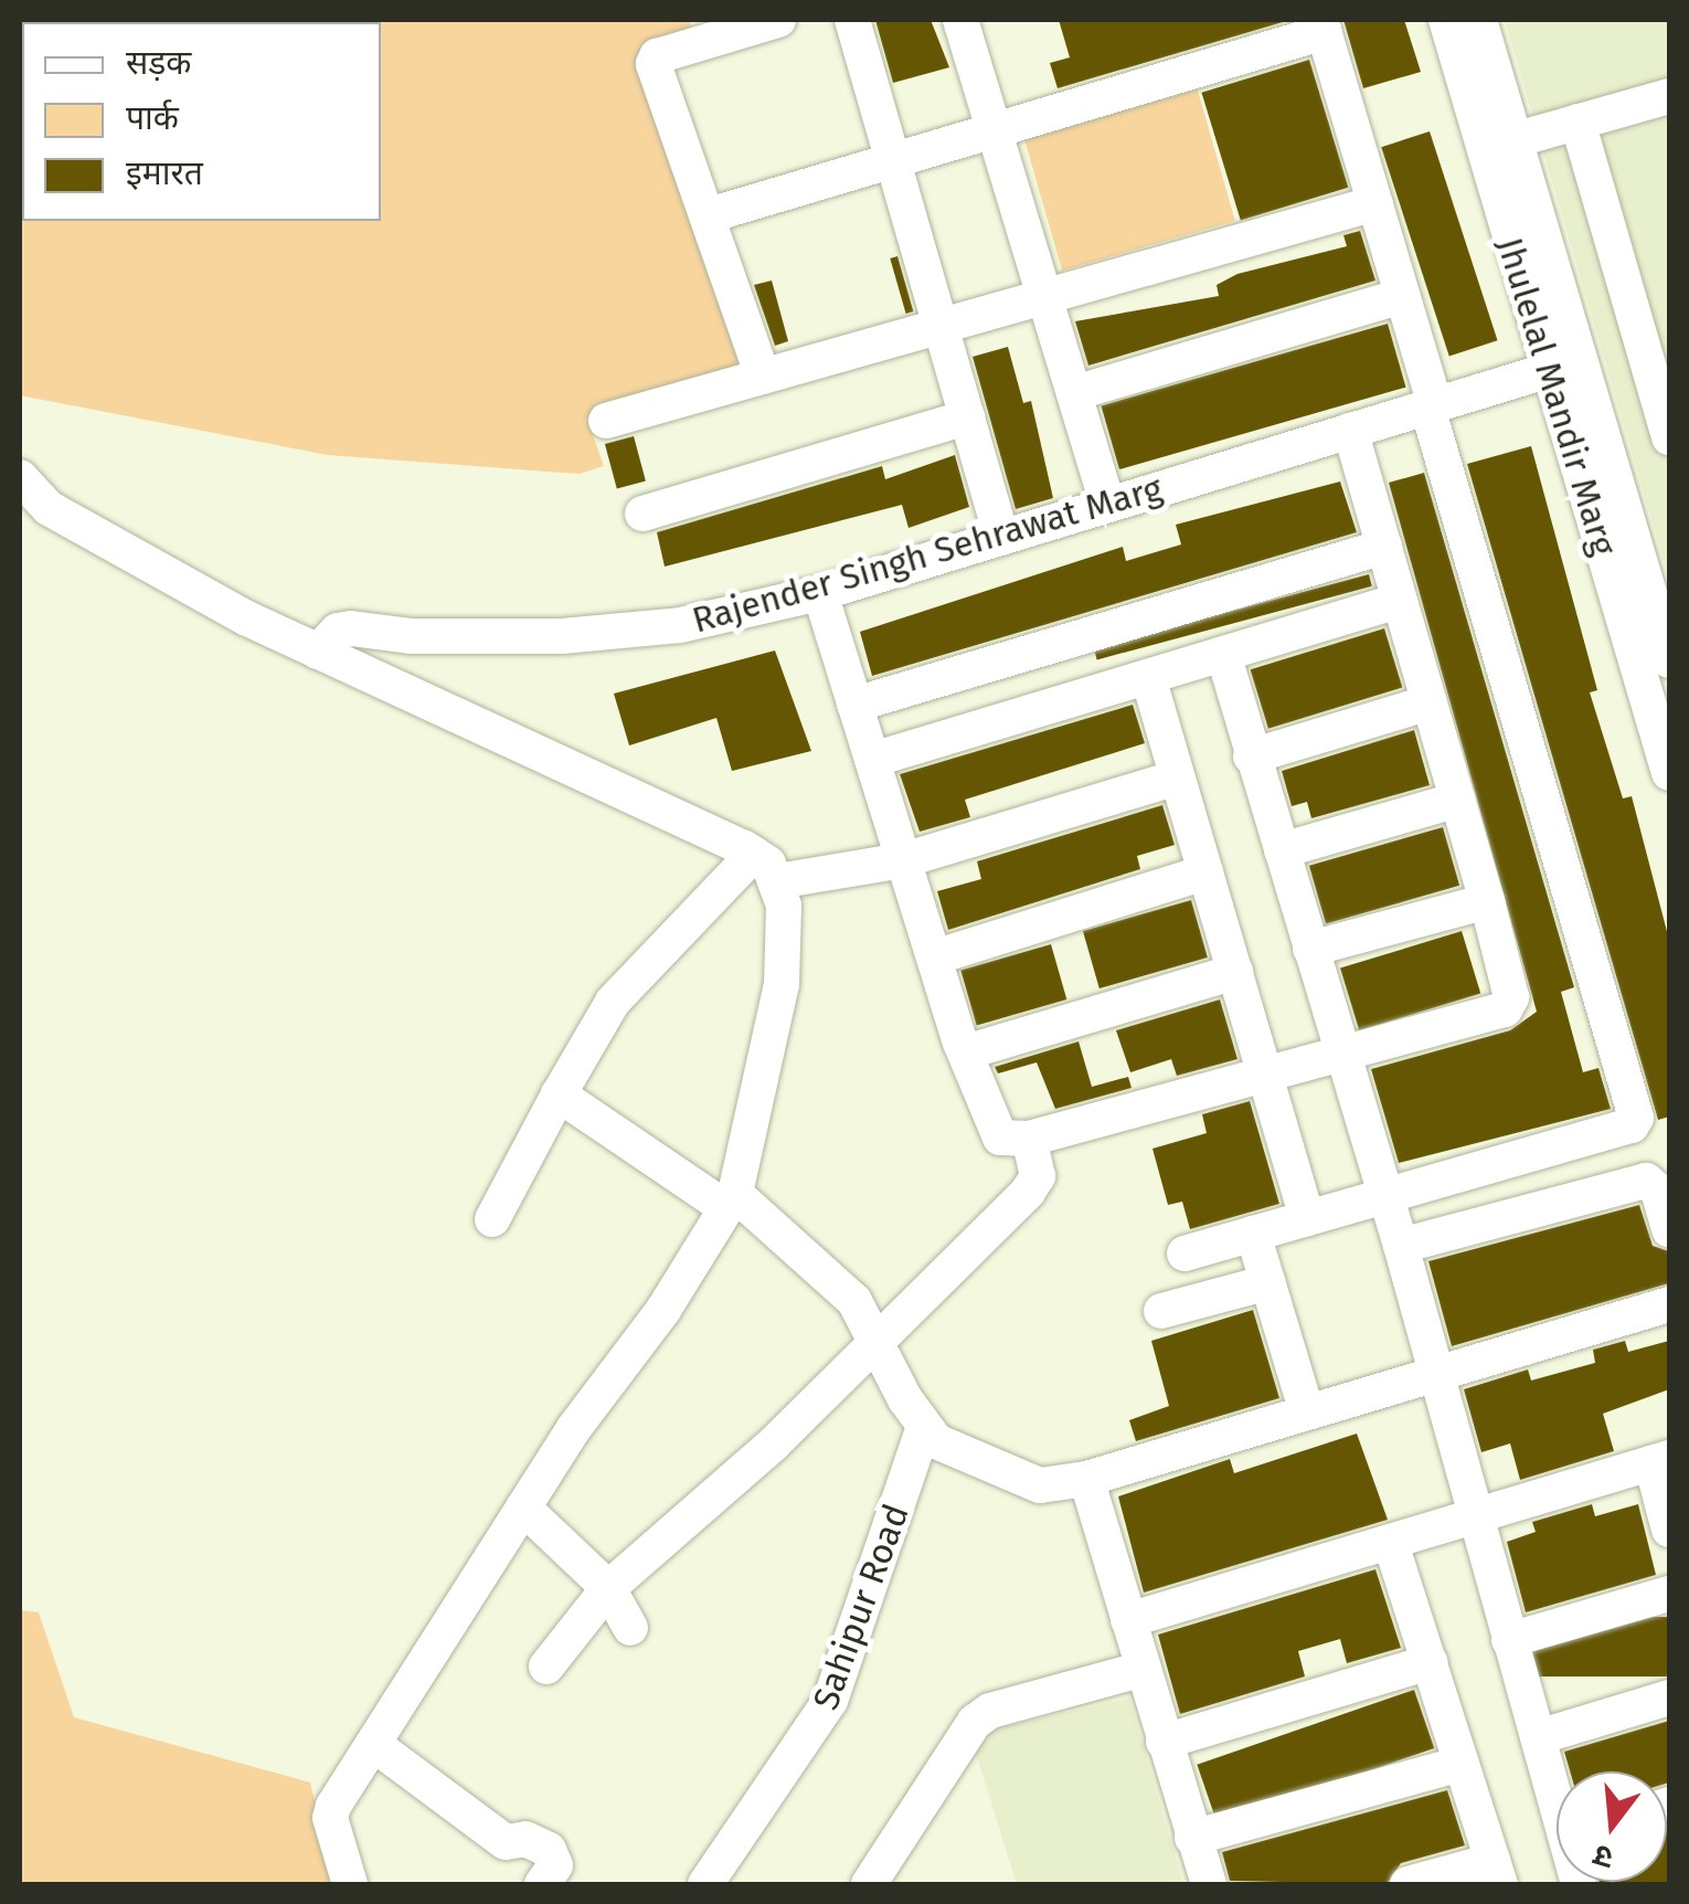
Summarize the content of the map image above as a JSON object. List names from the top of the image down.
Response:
{
  "streets": {
    "street": ["Jhulelal Mandir Marg", "Rajender Singh Sehrawat Marg", "Sahipur Road"]
  },
  "crossings": [
    ["Jhulelal Mandir Marg", "Rajender Singh Sehrawat Marg"]
  ],
  "legend": ["सड़क", "पार्क", "इमारत"],
  "north": "bottom"
}
